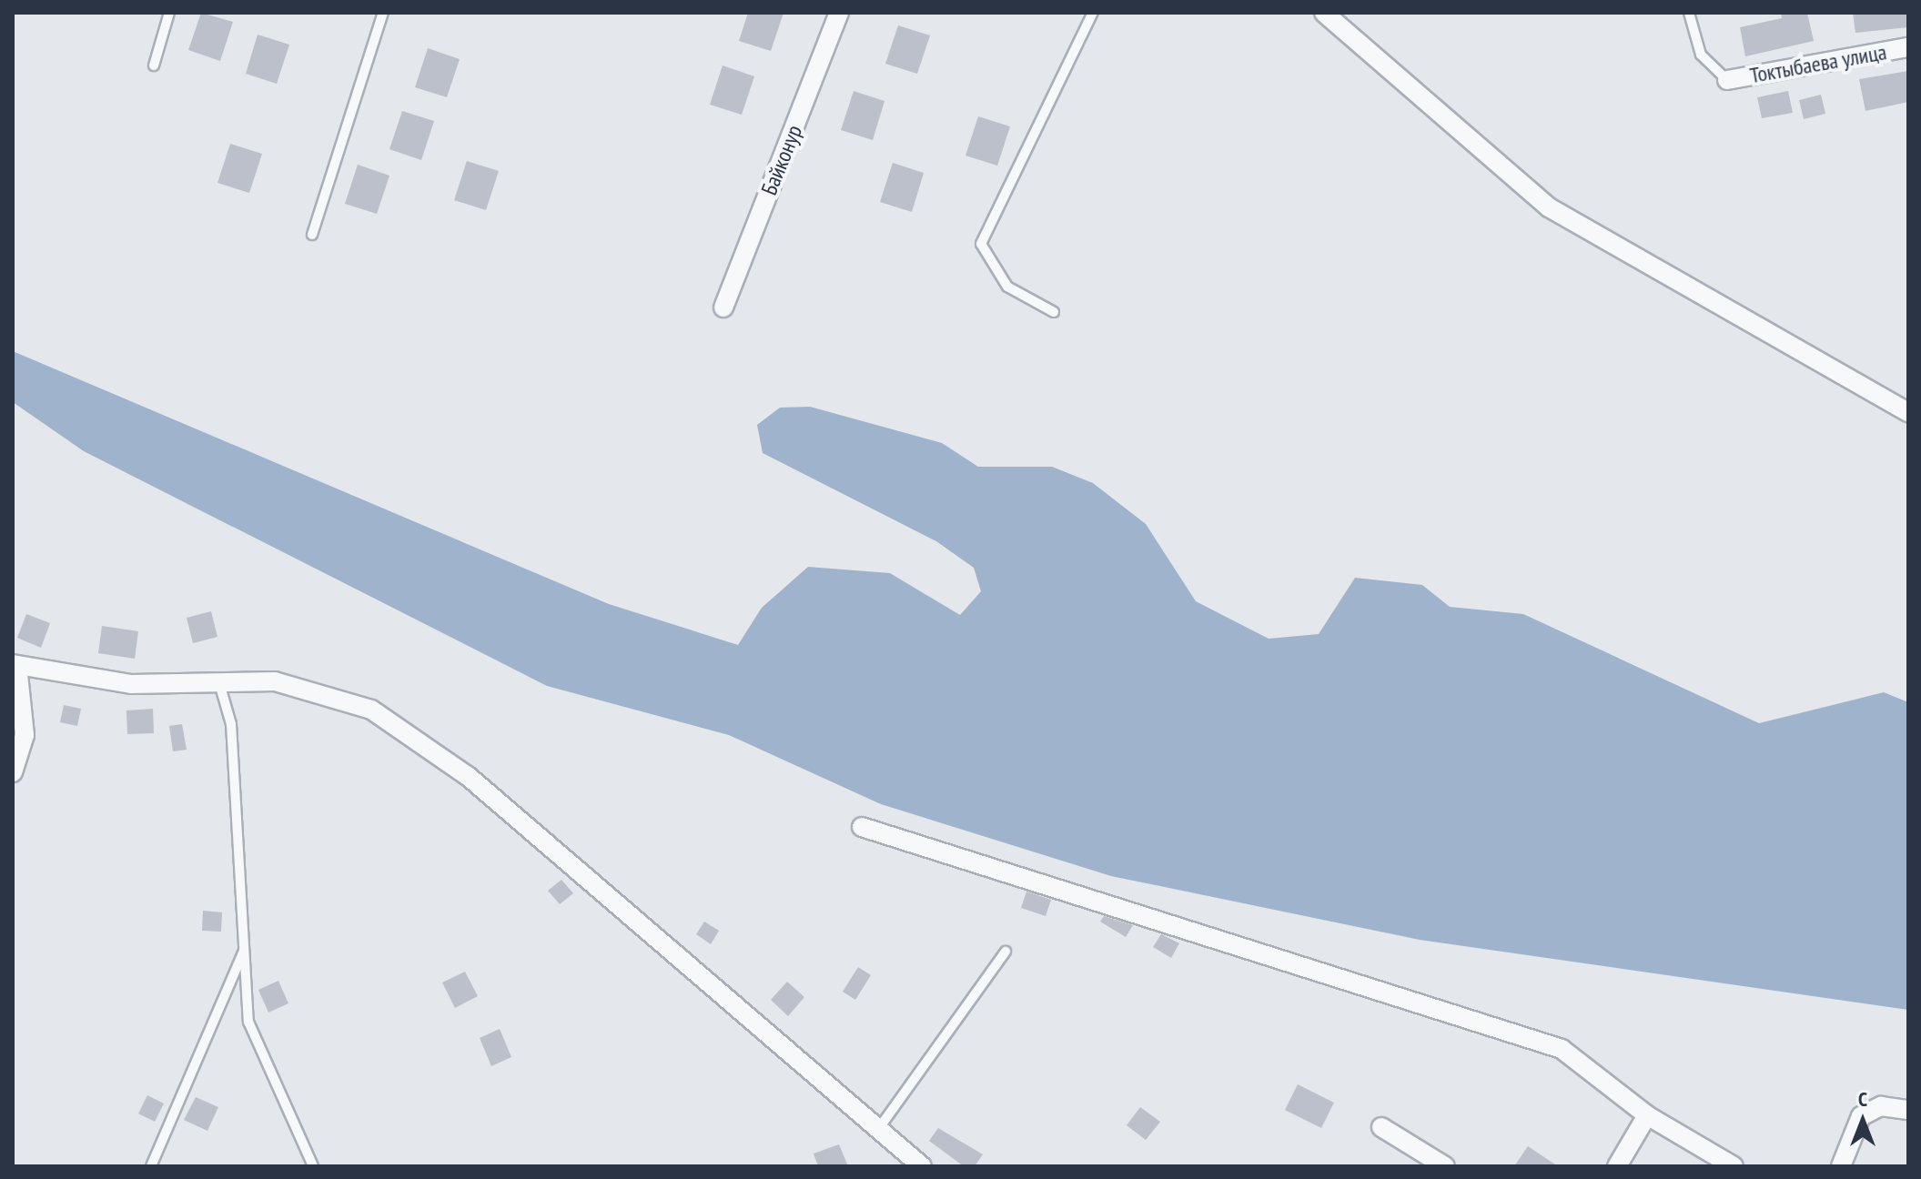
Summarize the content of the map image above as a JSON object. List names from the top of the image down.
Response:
{
  "streets": {
    "street": ["Токтыбаева улица", "Байконур"]
  },
  "north": "top"
}
